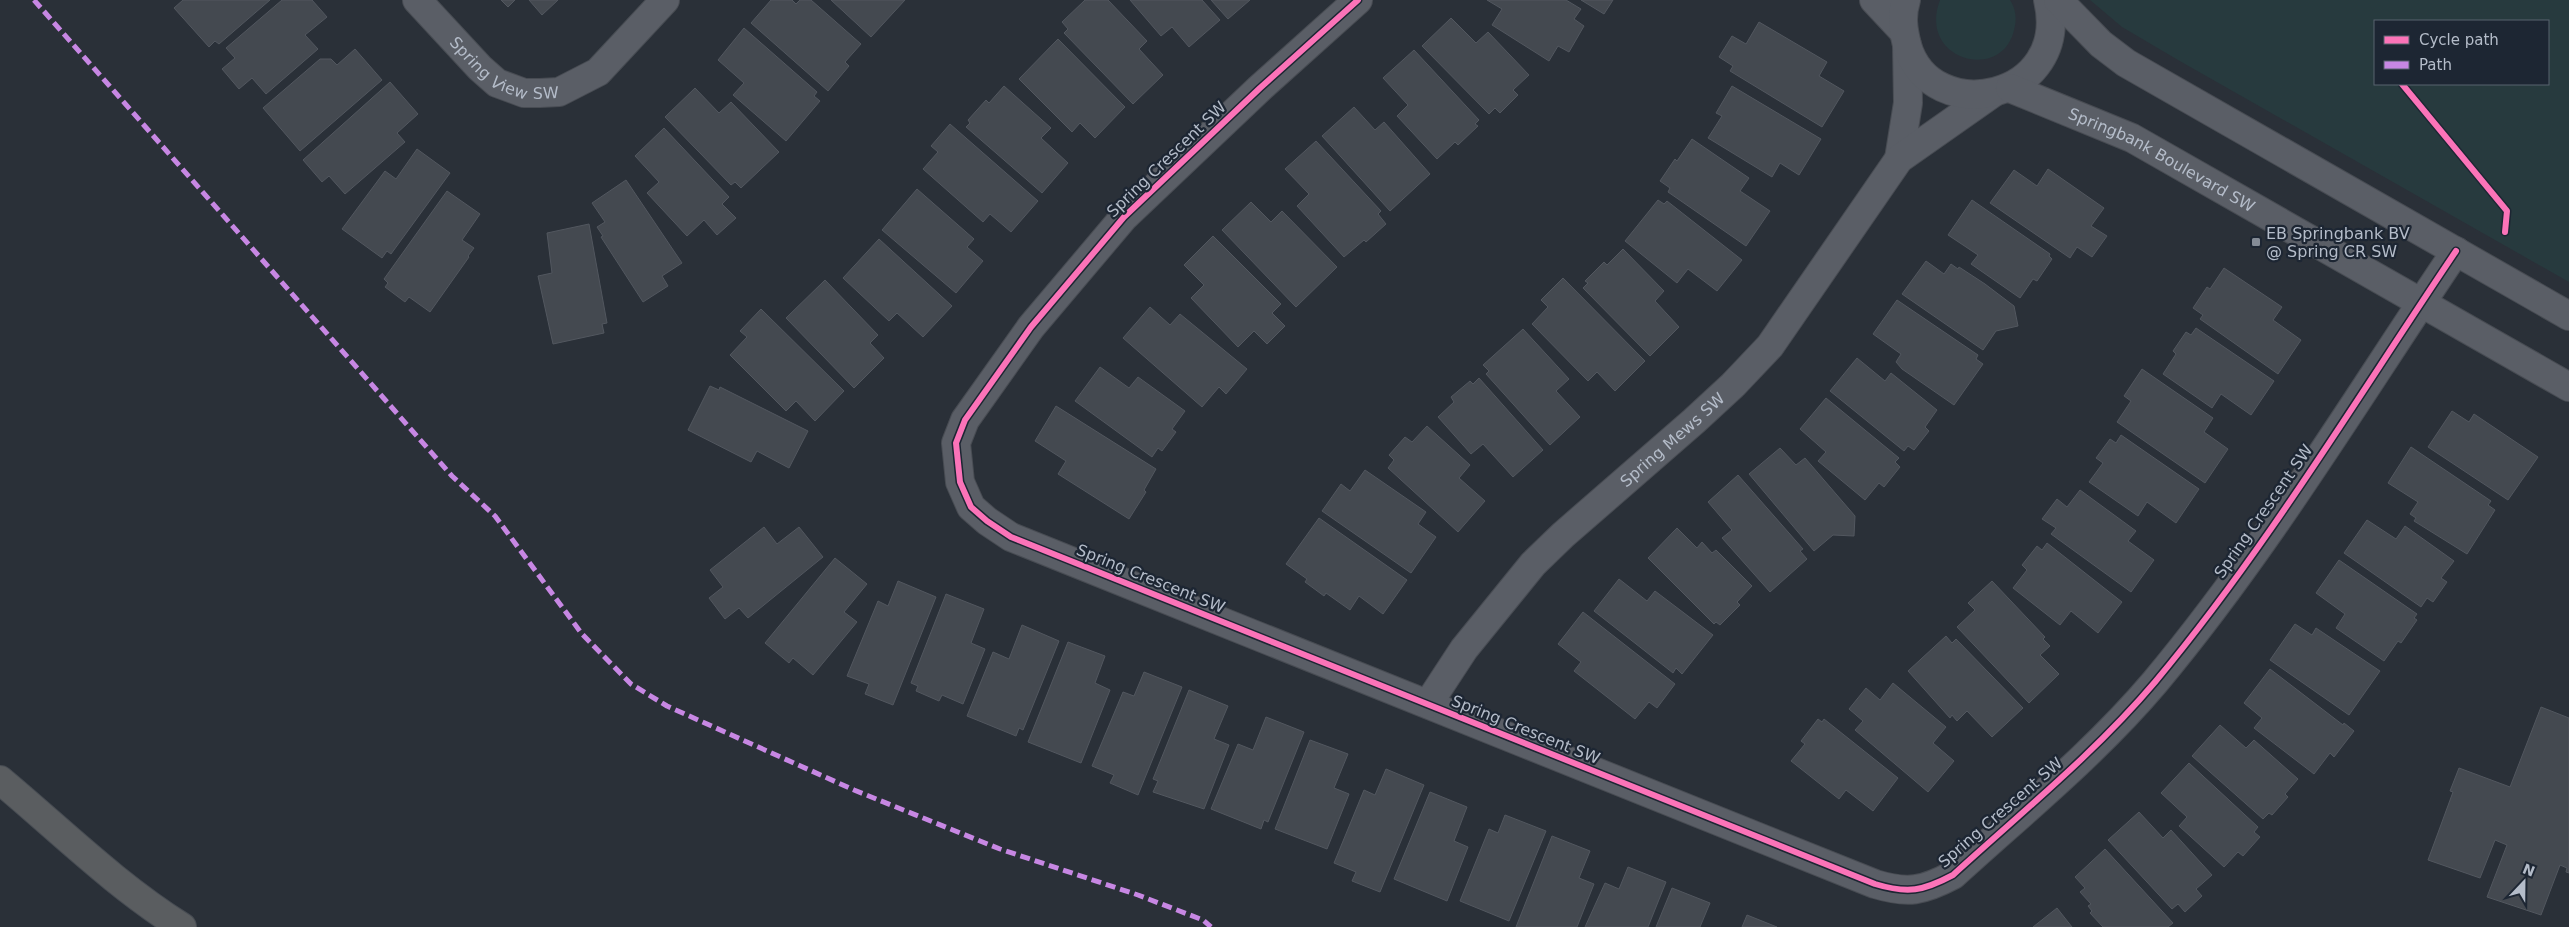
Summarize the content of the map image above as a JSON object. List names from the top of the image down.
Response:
{
  "streets": {
    "street": [
      "Spring View SW",
      "Spring Crescent SW",
      "Springbank Boulevard SW",
      "Spring Mews SW"
    ]
  },
  "crossings": [
    ["Spring Crescent SW", "Springbank Boulevard SW"],
    ["Spring Crescent SW", "Spring Mews SW"],
    ["Springbank Boulevard SW", "Spring Mews SW"]
  ],
  "places": {
    "transit": ["EB Springbank BV @ Spring CR SW"]
  },
  "legend": ["Cycle path", "Path"],
  "north": "top"
}
